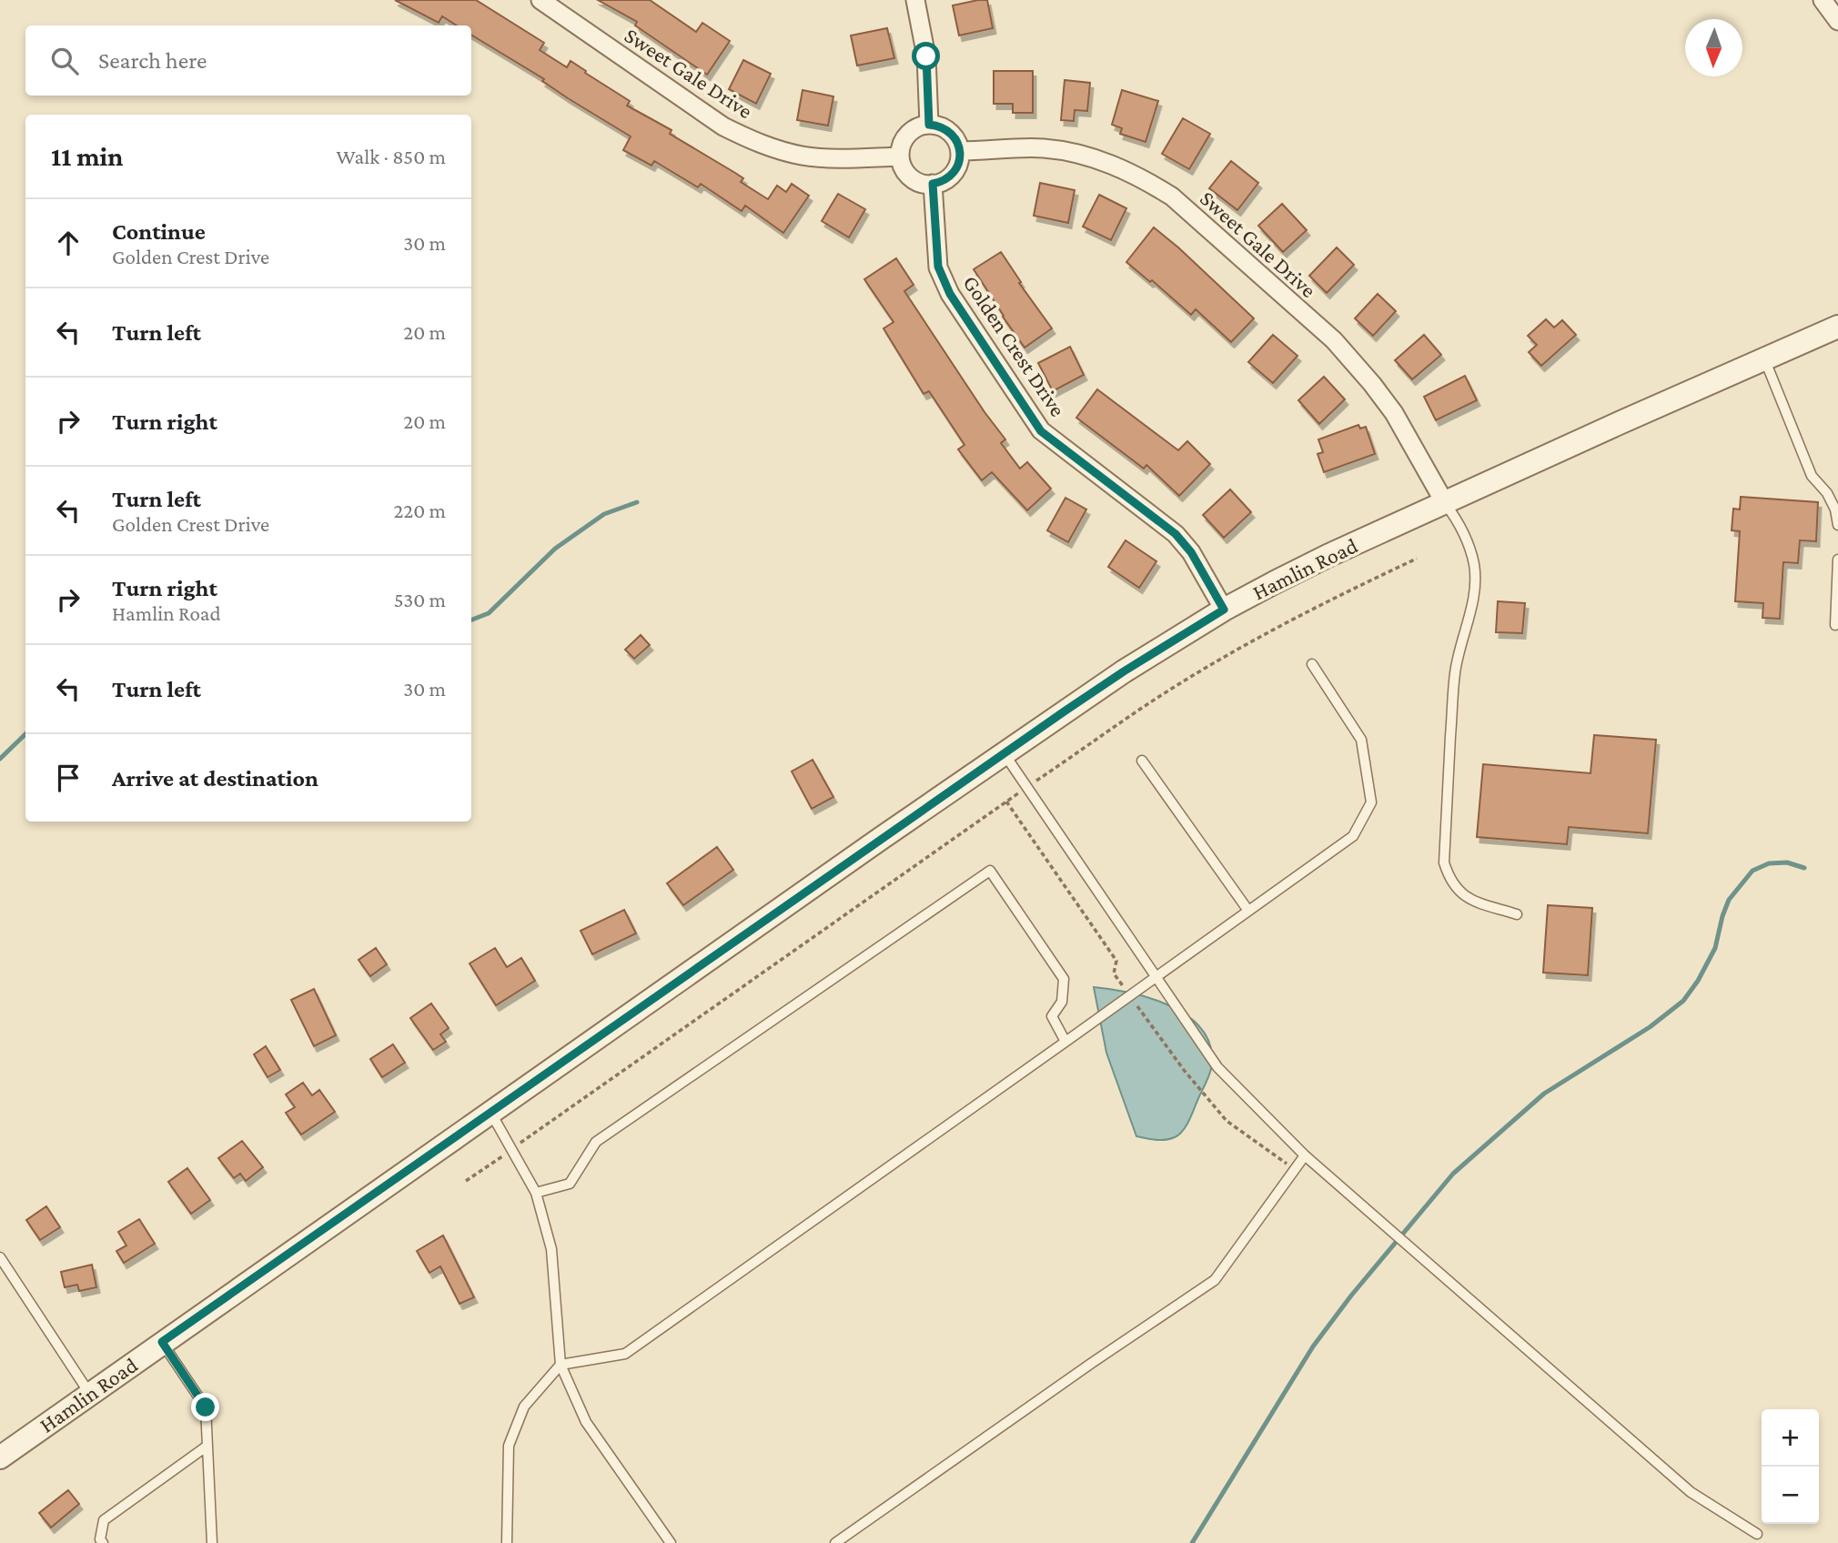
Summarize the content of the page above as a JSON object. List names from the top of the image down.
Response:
{
  "streets": {
    "street": ["Sweet Gale Drive", "Golden Crest Drive", "Hamlin Road"]
  },
  "crossings": [
    ["Sweet Gale Drive", "Golden Crest Drive"],
    ["Sweet Gale Drive", "Hamlin Road"],
    ["Golden Crest Drive", "Hamlin Road"]
  ],
  "north": "bottom",
  "page": {
    "search": "Search here",
    "heading": ["11 min", "Walk · 850 m"],
    "list": [
      ["Continue", "Golden Crest Drive", "30 m"],
      ["Turn left", "20 m"],
      ["Turn right", "20 m"],
      ["Turn left", "Golden Crest Drive", "220 m"],
      ["Turn right", "Hamlin Road", "530 m"],
      ["Turn left", "30 m"],
      "Arrive at destination"
    ],
    "map_buttons": ["+", "−"]
  }
}
